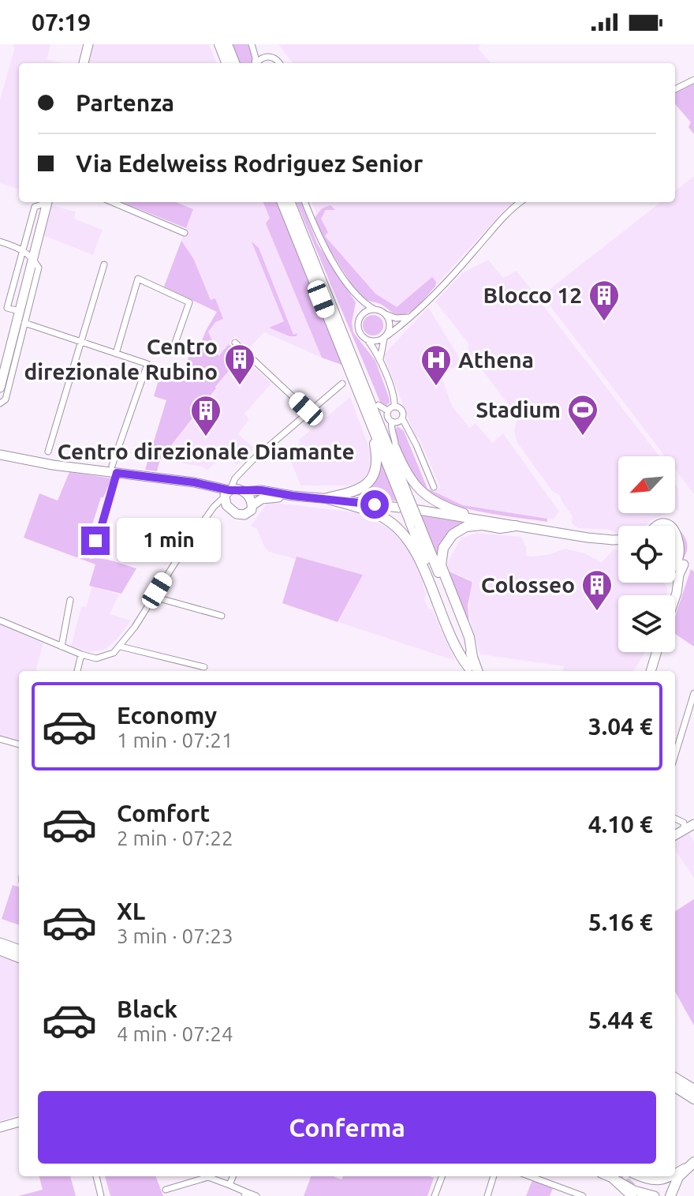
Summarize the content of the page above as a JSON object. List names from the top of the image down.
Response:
{
  "places": {
    "building": [
      "Blocco 12",
      "Centro direzionale Rubino",
      "Centro direzionale Diamante",
      "Colosseo"
    ],
    "hospital": ["Athena"],
    "sports": ["Stadium"]
  },
  "north": "bottom left",
  "page": {
    "status": "07:19",
    "banner": ["Partenza", "Via Edelweiss Rodriguez Senior"],
    "bubble": "1 min",
    "list": [
      {
        "name": "Economy",
        "note": "1 min · 07:21",
        "value": "3.04 €"
      },
      {
        "name": "Comfort",
        "note": "2 min · 07:22",
        "value": "4.10 €"
      },
      {
        "name": "XL",
        "note": "3 min · 07:23",
        "value": "5.16 €"
      },
      {
        "name": "Black",
        "note": "4 min · 07:24",
        "value": "5.44 €"
      }
    ],
    "buttons": "Conferma"
  }
}
